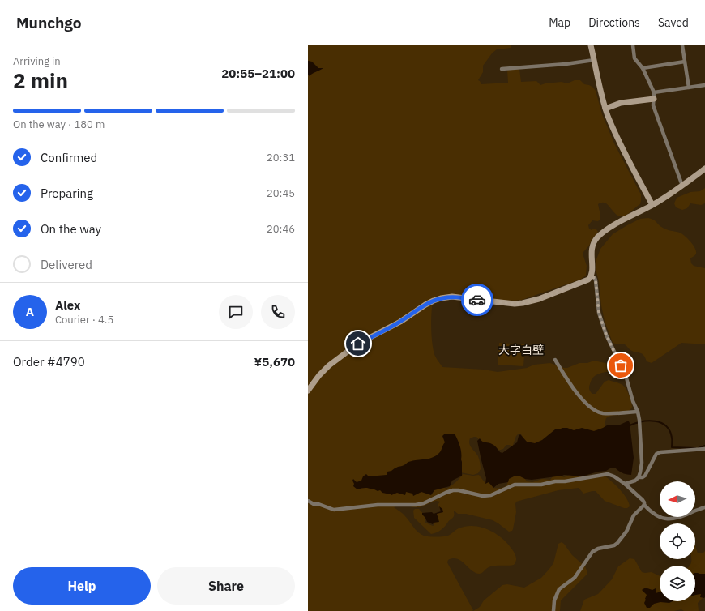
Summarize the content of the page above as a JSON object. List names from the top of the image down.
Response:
{
  "districts": ["大字白壁"],
  "north": "left",
  "page": {
    "header": "Munchgo",
    "nav": ["Map", "Directions", "Saved"],
    "heading": ["2 min", "Arriving in", "20:55–21:00"],
    "panel": [
      "Alex",
      "Courier · 4.5",
      "Order #4790",
      "¥5,670"
    ],
    "bar": "On the way · 180 m",
    "list": [
      ["Confirmed", "20:31"],
      ["Preparing", "20:45"],
      ["On the way", "20:46"],
      "Delivered"
    ],
    "round": "A",
    "buttons": ["Help", "Share"]
  }
}
